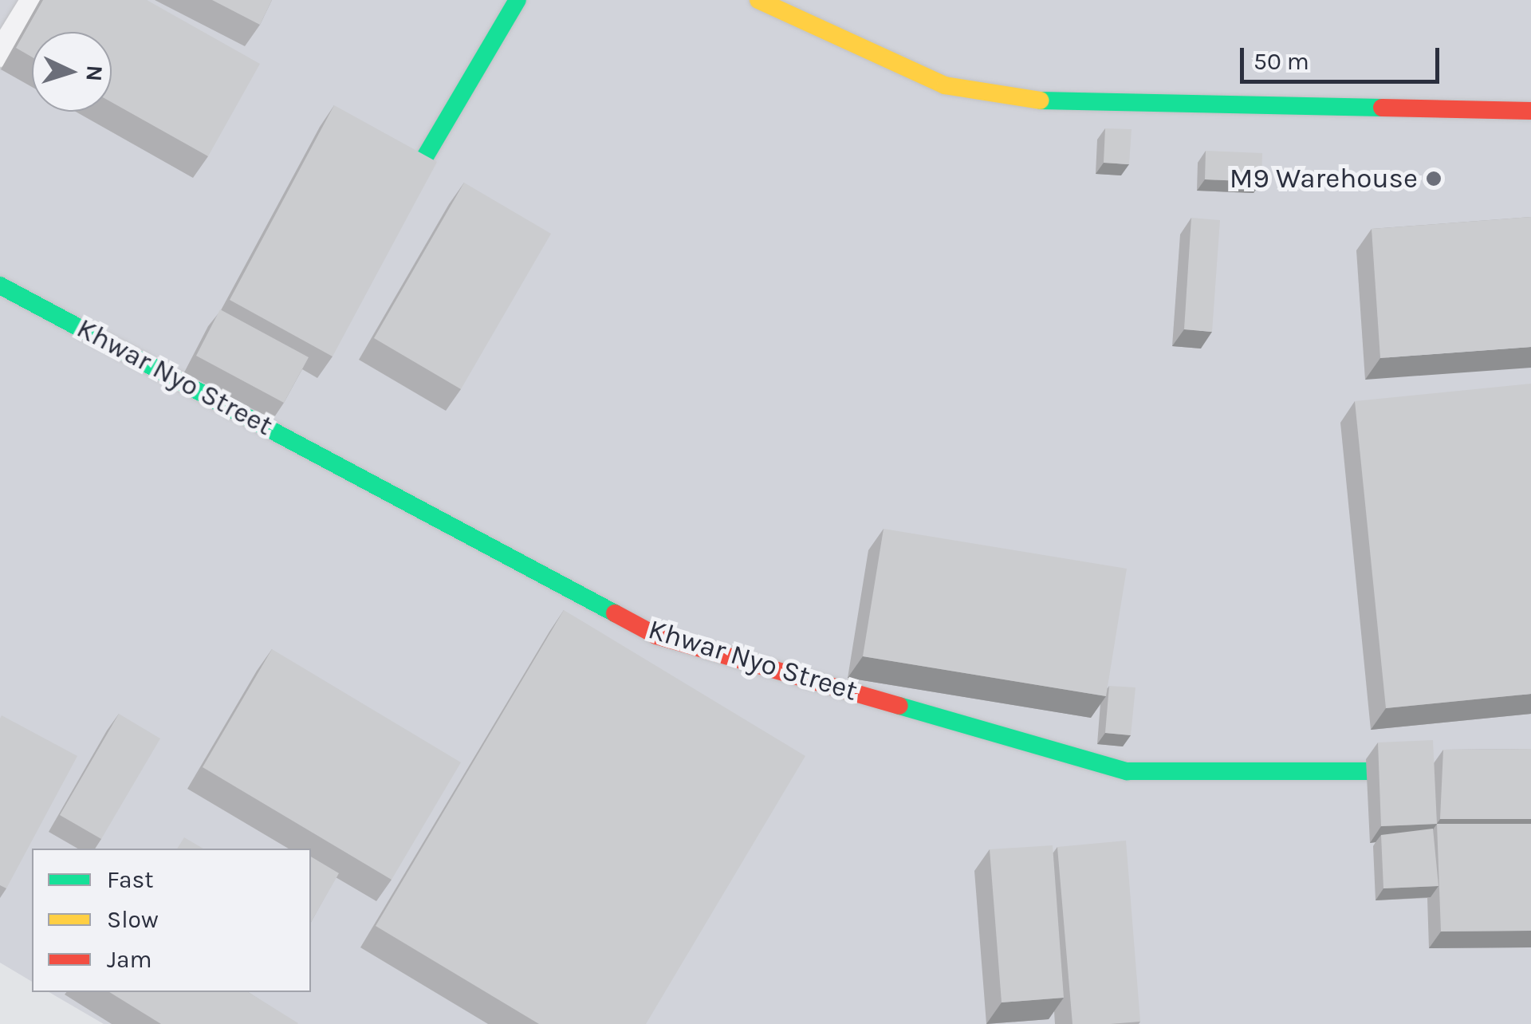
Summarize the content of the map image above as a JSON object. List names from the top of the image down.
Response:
{
  "streets": {
    "street": ["Khwar Nyo Street"]
  },
  "places": ["M9 Warehouse"],
  "legend": ["Fast", "Slow", "Jam"],
  "scale_bar": "50 m",
  "north": "right"
}
